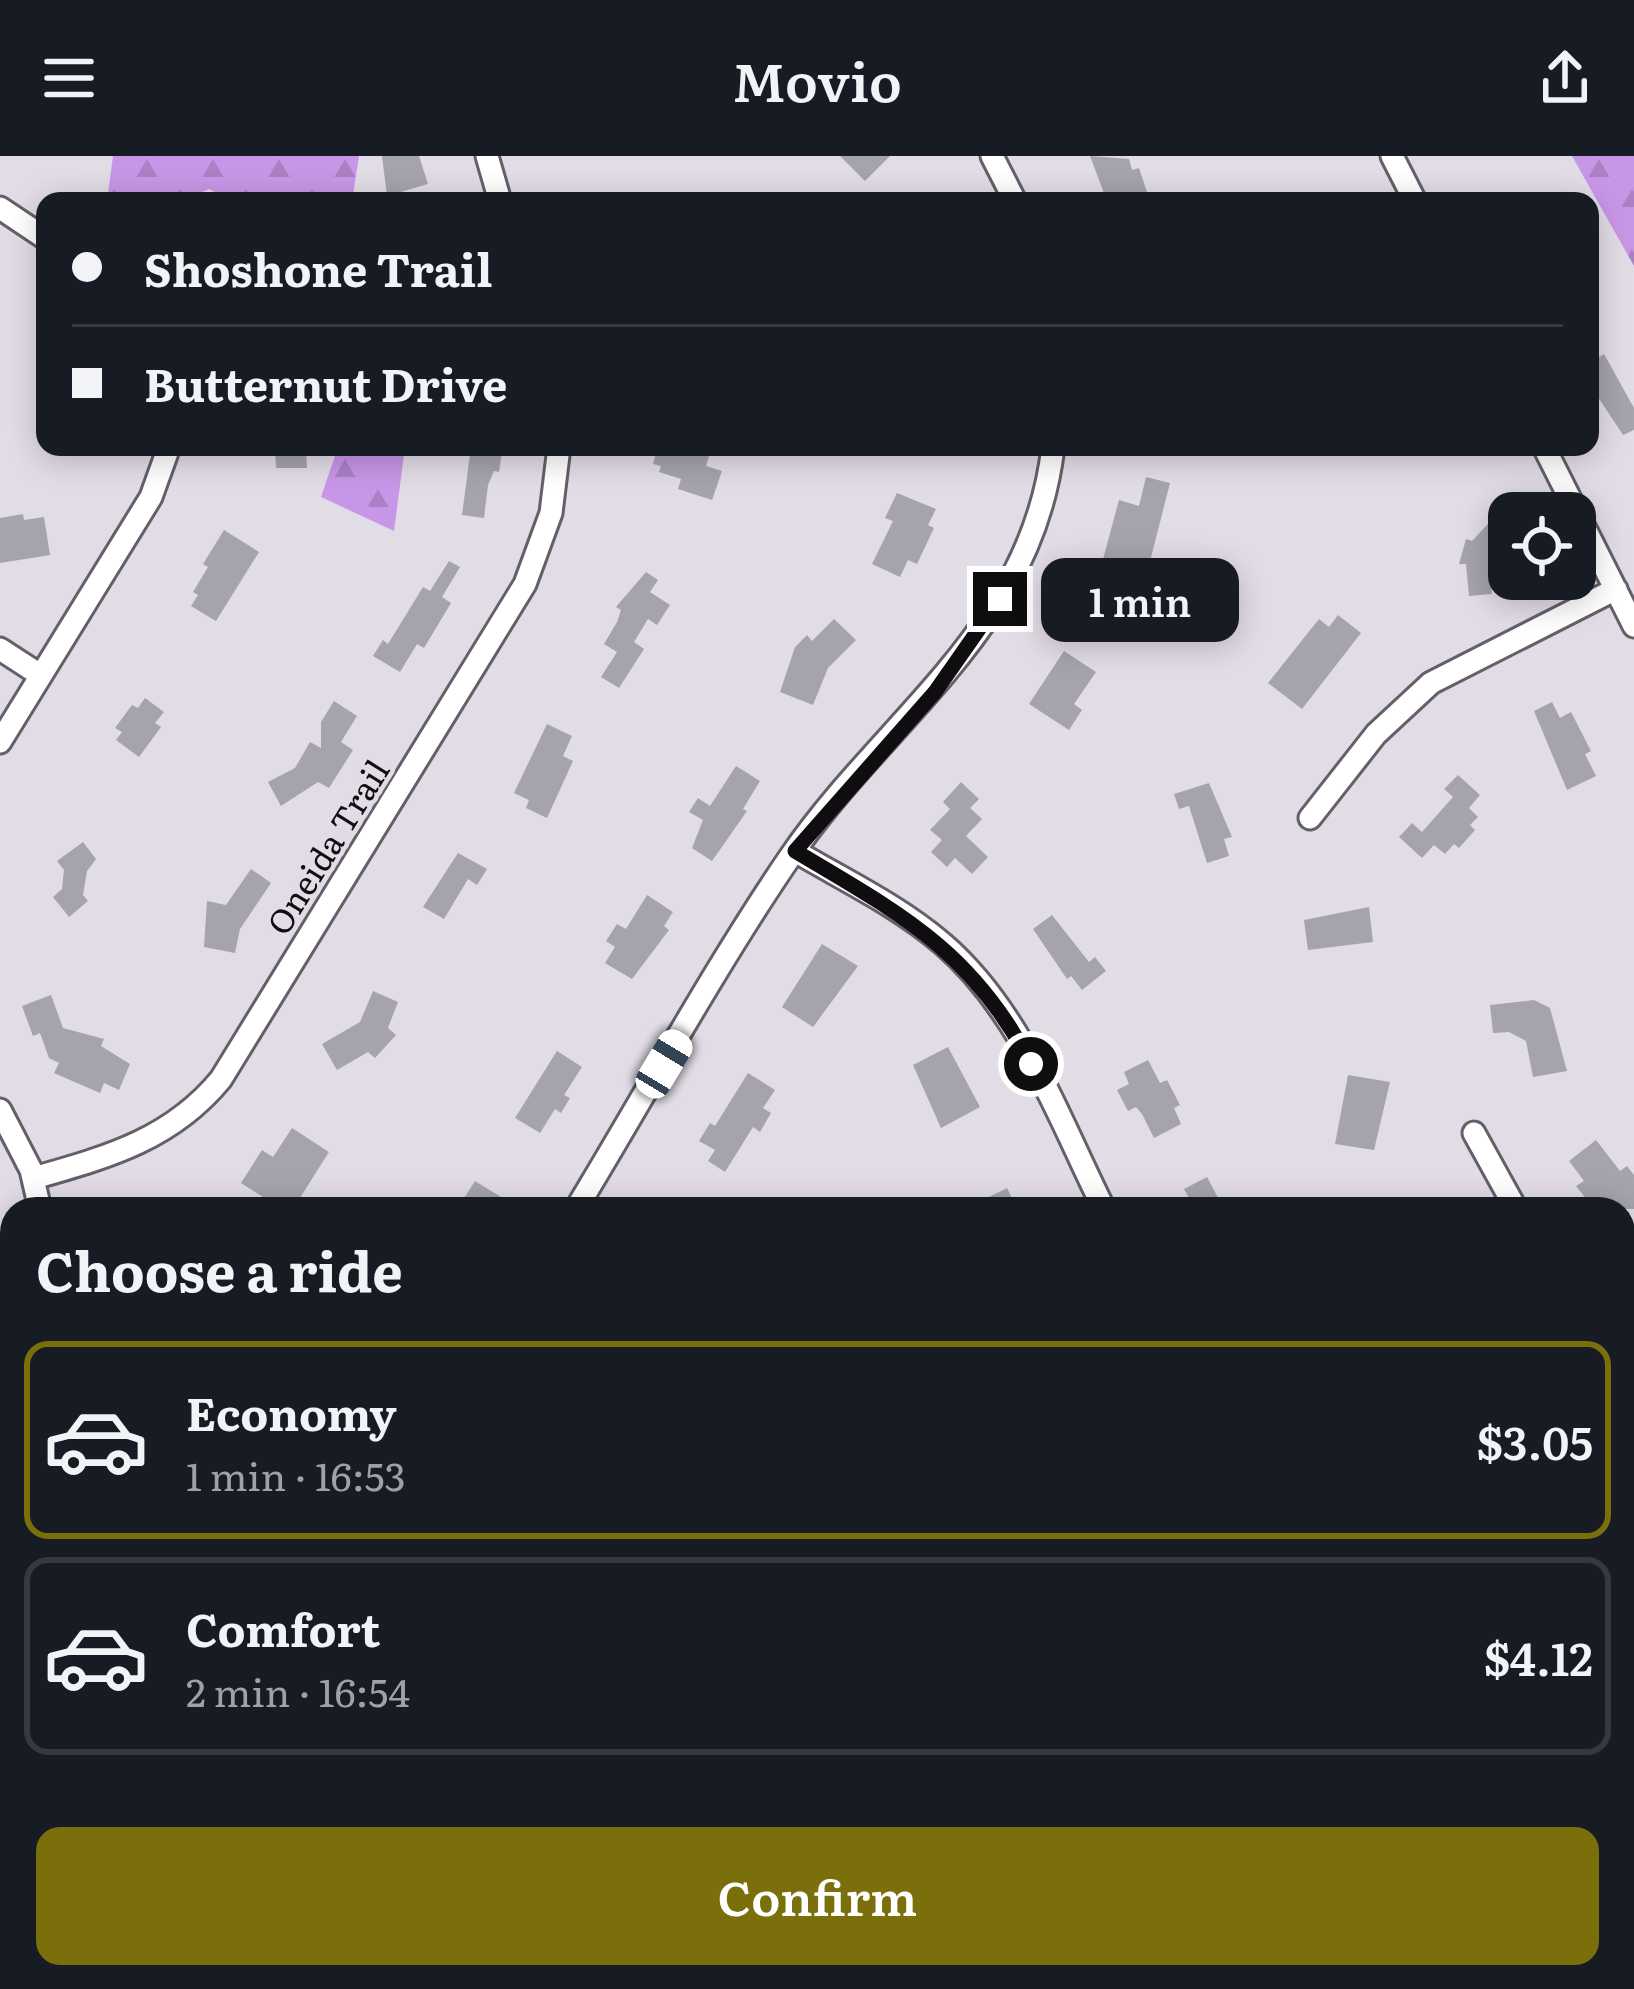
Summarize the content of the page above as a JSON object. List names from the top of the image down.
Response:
{
  "streets": {
    "street": ["Oneida Trail"]
  },
  "page": {
    "header": "Movio",
    "banner": ["Shoshone Trail", "Butternut Drive"],
    "bubble": "1 min",
    "heading": "Choose a ride",
    "list": [
      {
        "name": "Economy",
        "note": "1 min · 16:53",
        "value": "$3.05"
      },
      {
        "name": "Comfort",
        "note": "2 min · 16:54",
        "value": "$4.12"
      }
    ],
    "buttons": "Confirm"
  }
}
